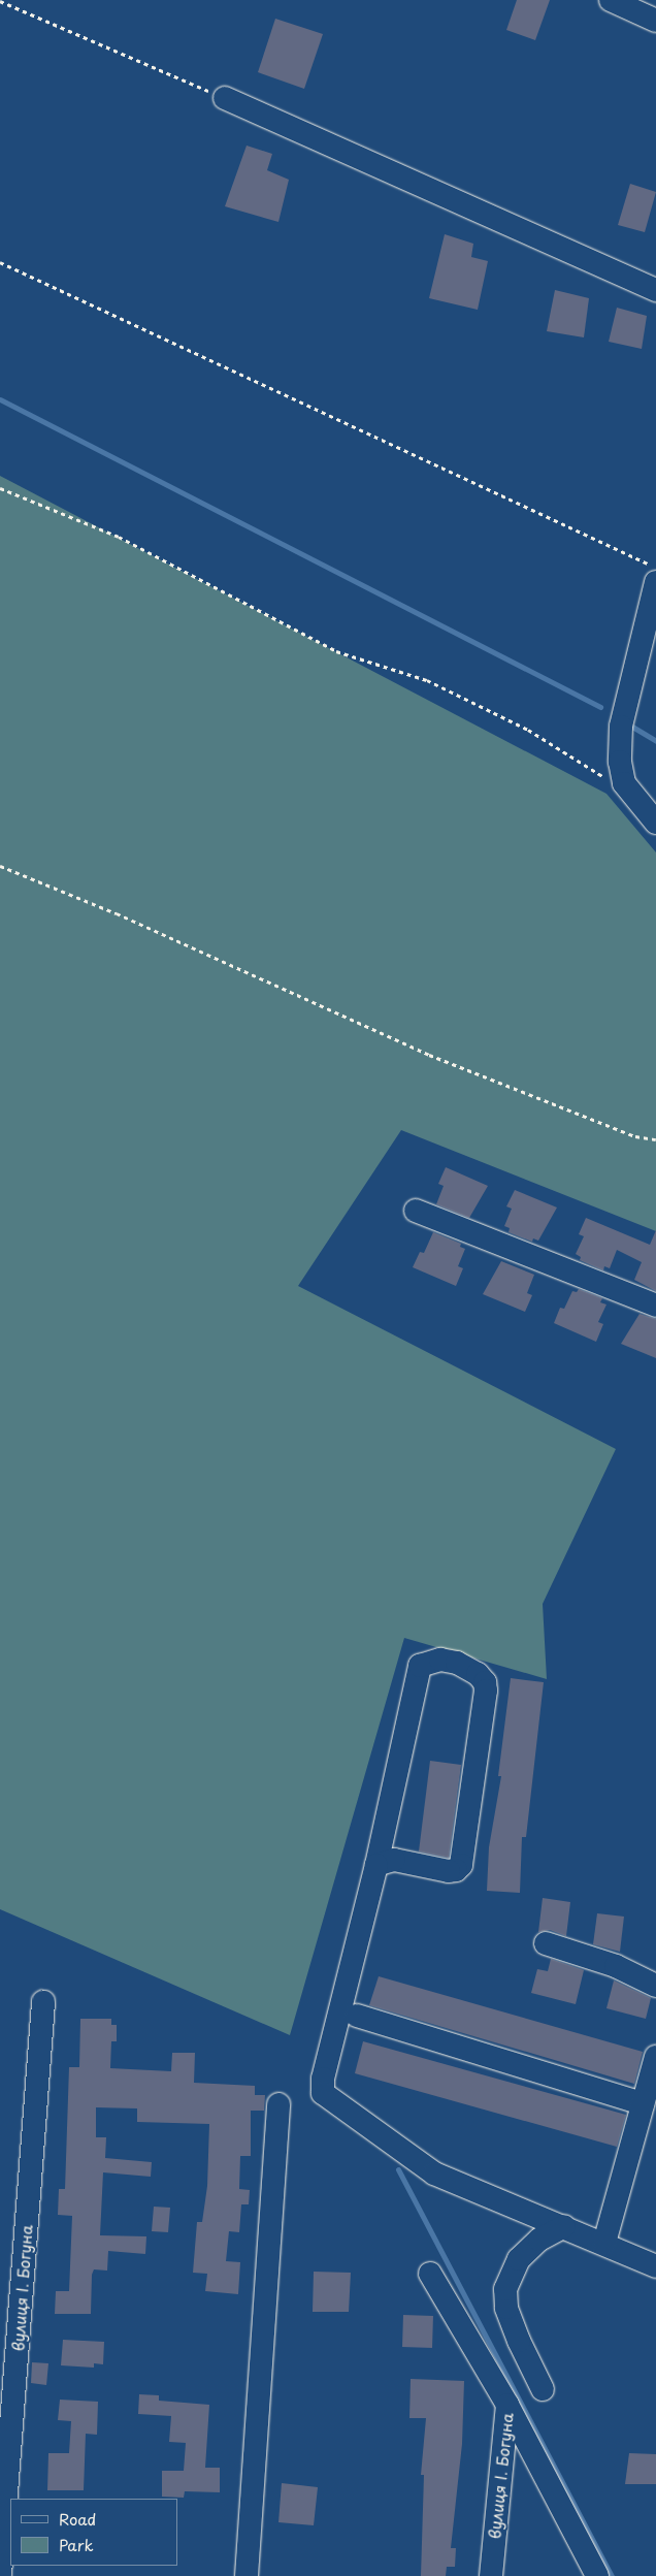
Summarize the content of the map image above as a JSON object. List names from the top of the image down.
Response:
{
  "streets": {
    "street": ["вулиця І. Богуна"]
  },
  "legend": ["Road", "Park"]
}
